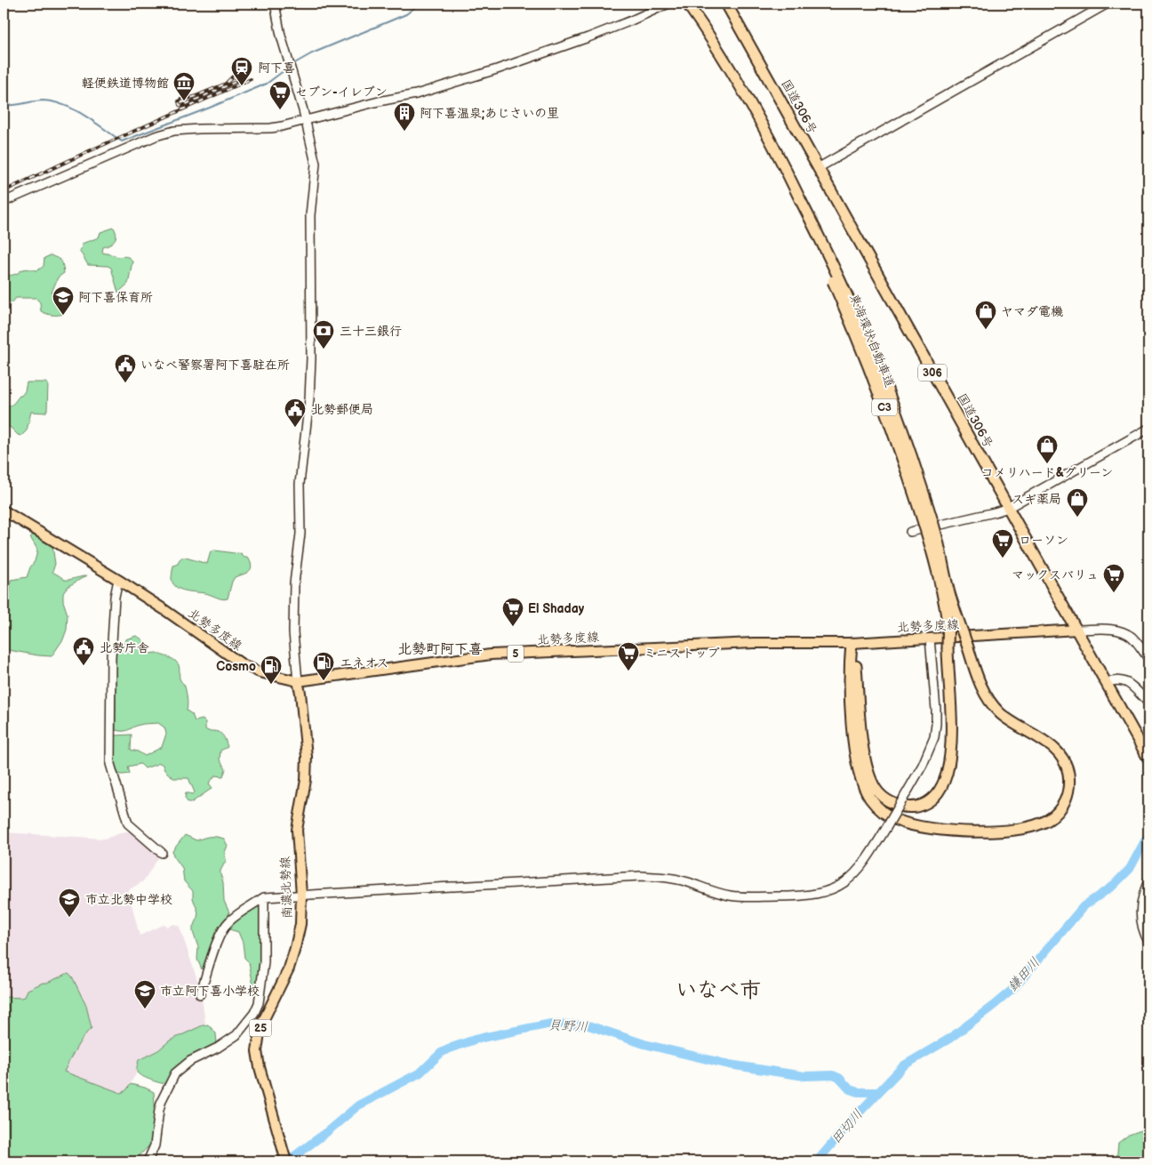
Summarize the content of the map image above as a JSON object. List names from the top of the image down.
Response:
{
  "streets": {
    "highway": [
      "国道306号",
      "東海環状自動車道",
      "306",
      "C3"
    ],
    "main road": [
      "北勢多度線",
      "5",
      "南濃北勢線",
      "25"
    ]
  },
  "crossings": [
    ["国道306号", "北勢多度線"],
    ["東海環状自動車道", "北勢多度線"],
    ["北勢多度線", "南濃北勢線"]
  ],
  "districts": ["北勢町阿下喜", "いなべ市"],
  "water": ["鎌田川", "貝野川", "田切川"],
  "places": {
    "station": ["阿下喜"],
    "museum": ["軽便鉄道博物館"],
    "supermarket": [
      "セブン-イレブン",
      "ローソン",
      "マックスバリュ",
      "El Shaday",
      "ミニストップ"
    ],
    "building": ["阿下喜温泉;あじさいの里"],
    "school or university": ["阿下喜保育所", "市立北勢中学校", "市立阿下喜小学校"],
    "shop": ["ヤマダ電機", "コメリハード&グリーン", "スギ薬局"],
    "bank": ["三十三銀行"],
    "public building": ["いなべ警察署阿下喜駐在所", "北勢郵便局", "北勢庁舎"],
    "fuel station": ["エネオス", "Cosmo"]
  }
}
